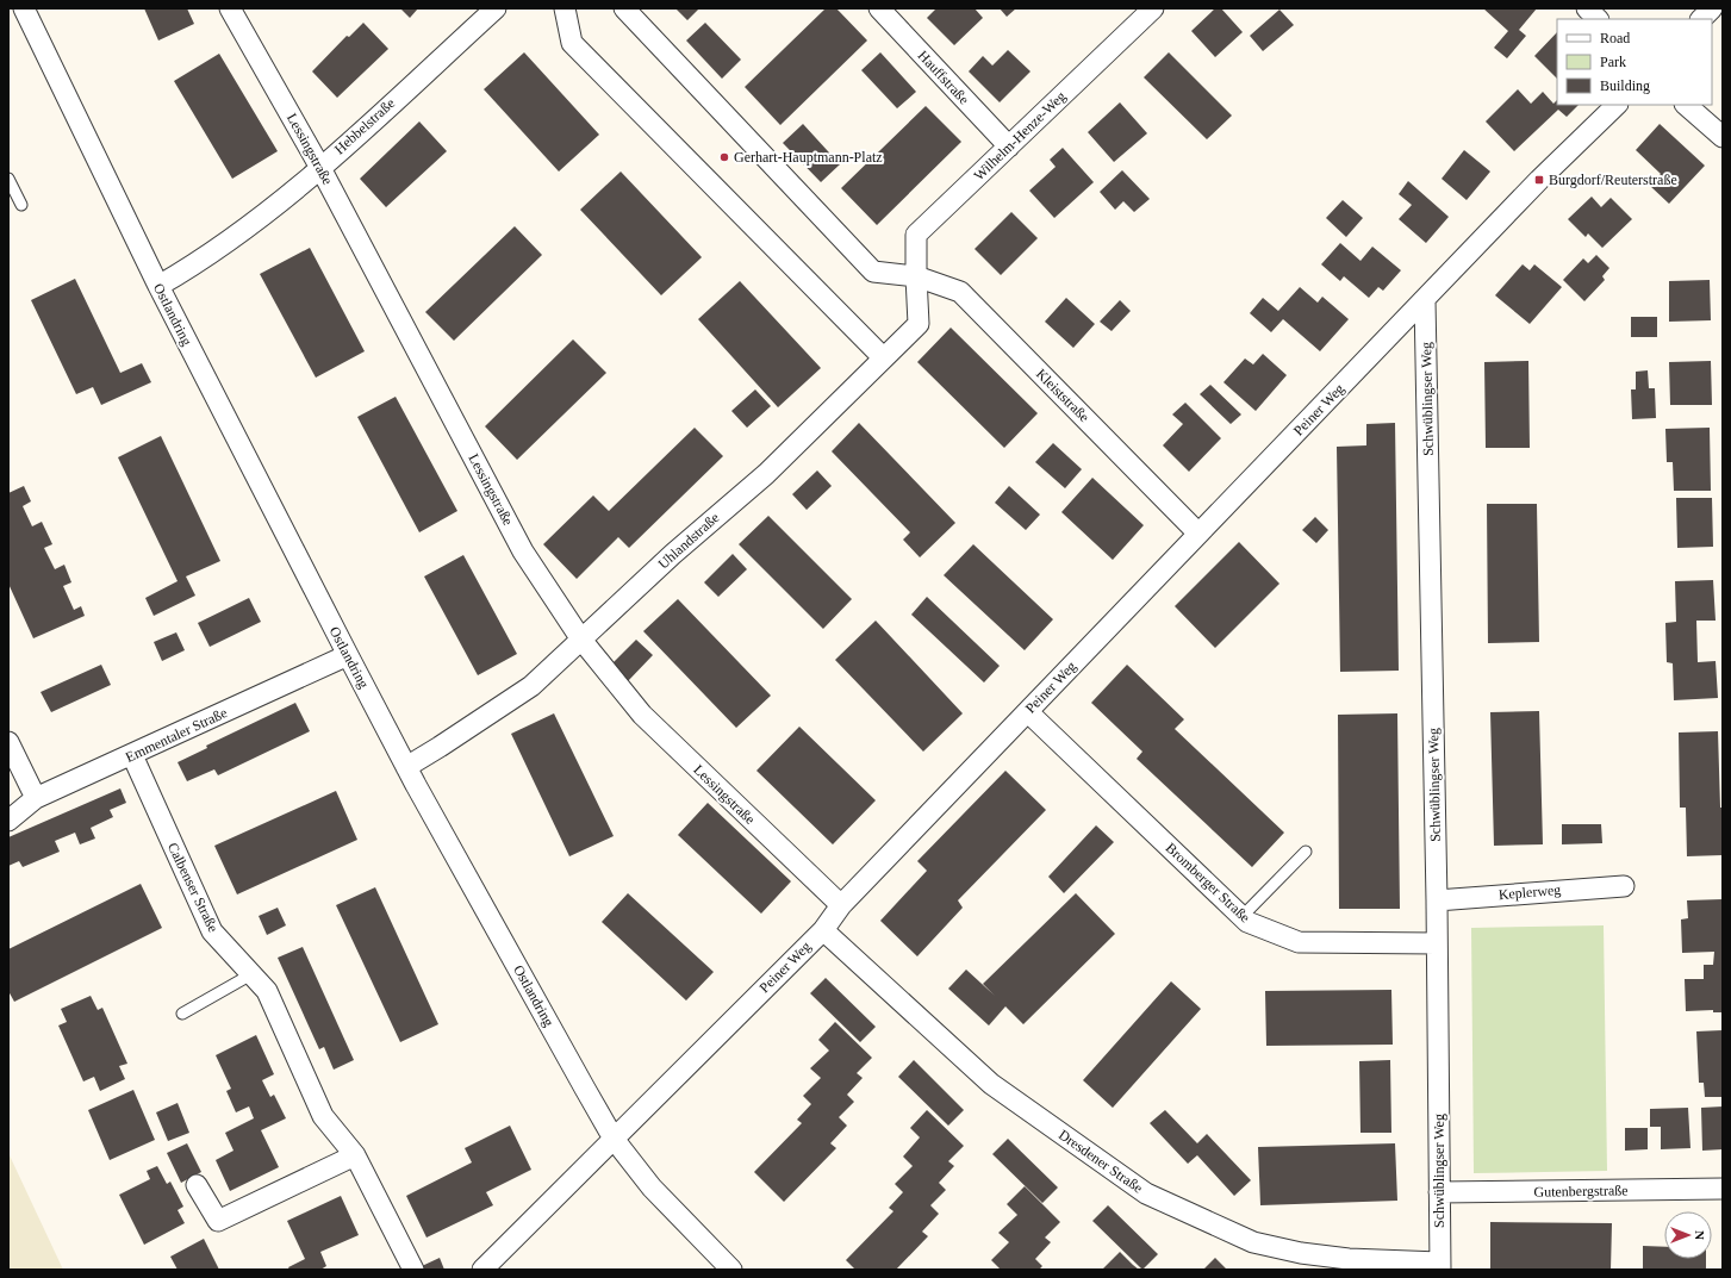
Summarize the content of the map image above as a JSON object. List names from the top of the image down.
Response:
{
  "streets": {
    "street": [
      "Hauffstraße",
      "Hebbelstraße",
      "Wilhelm-Henze-Weg",
      "Lessingstraße",
      "Ostlandring",
      "Kleiststraße",
      "Schwüblingser Weg",
      "Peiner Weg",
      "Uhlandstraße",
      "Emmentaler Straße",
      "Bromberger Straße",
      "Calbenser Straße",
      "Keplerweg",
      "Dresdener Straße",
      "Gutenbergstraße"
    ]
  },
  "crossings": [
    ["Hauffstraße", "Wilhelm-Henze-Weg"],
    ["Hebbelstraße", "Lessingstraße"],
    ["Hebbelstraße", "Ostlandring"],
    ["Wilhelm-Henze-Weg", "Kleiststraße"],
    ["Wilhelm-Henze-Weg", "Uhlandstraße"],
    ["Lessingstraße", "Peiner Weg"],
    ["Lessingstraße", "Uhlandstraße"],
    ["Ostlandring", "Peiner Weg"],
    ["Ostlandring", "Uhlandstraße"],
    ["Ostlandring", "Emmentaler Straße"],
    ["Kleiststraße", "Peiner Weg"],
    ["Kleiststraße", "Uhlandstraße"],
    ["Schwüblingser Weg", "Peiner Weg"],
    ["Schwüblingser Weg", "Bromberger Straße"],
    ["Schwüblingser Weg", "Keplerweg"],
    ["Schwüblingser Weg", "Dresdener Straße"],
    ["Schwüblingser Weg", "Gutenbergstraße"],
    ["Peiner Weg", "Bromberger Straße"],
    ["Peiner Weg", "Dresdener Straße"],
    ["Emmentaler Straße", "Calbenser Straße"]
  ],
  "places": {
    "other": ["Gerhart-Hauptmann-Platz"],
    "transit": ["Burgdorf/Reuterstraße"]
  },
  "legend": ["Road", "Park", "Building"],
  "north": "right"
}
